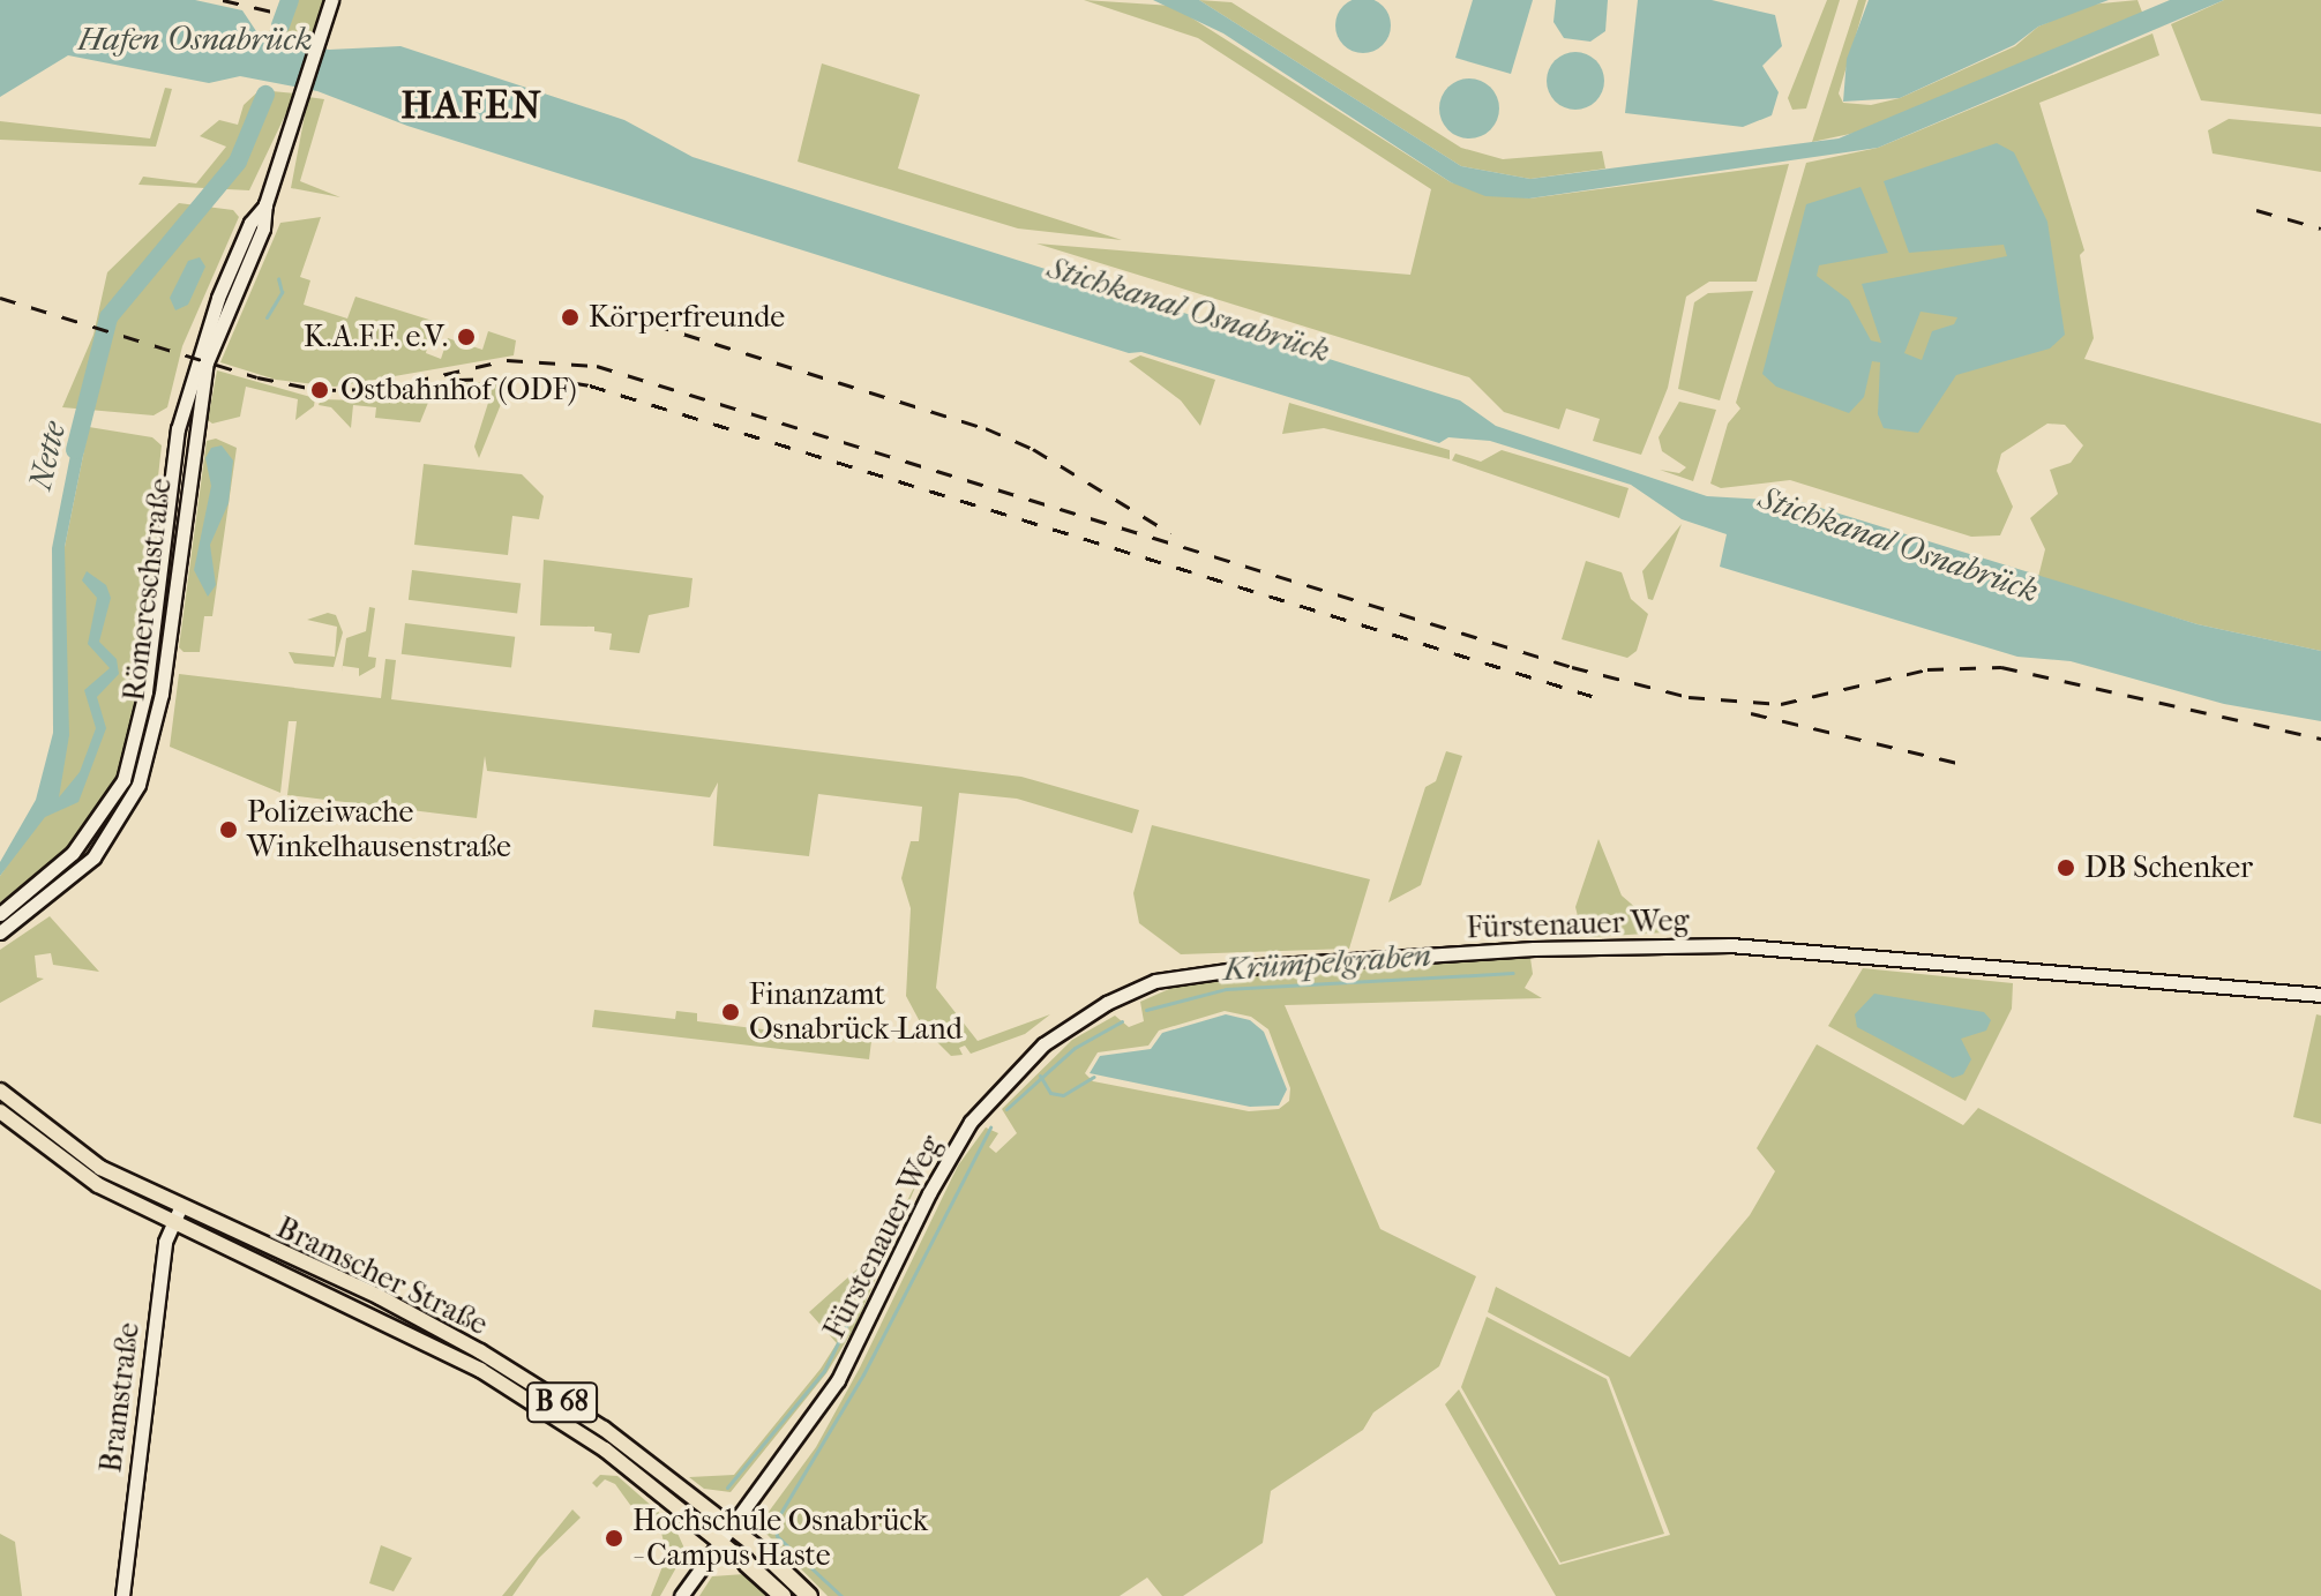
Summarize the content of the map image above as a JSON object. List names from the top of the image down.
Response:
{
  "streets": {
    "highway": ["B 68"],
    "main road": ["Bramscher Straße"],
    "street": ["Römereschstraße", "Fürstenauer Weg", "Bramstraße"]
  },
  "crossings": [
    ["Fürstenauer Weg", "Bramscher Straße"],
    ["Fürstenauer Weg", "B 68"],
    ["Bramscher Straße", "Bramstraße"],
    ["Bramscher Straße", "B 68"]
  ],
  "districts": ["HAFEN"],
  "water": [
    "Hafen Osnabrück",
    "Stichkanal Osnabrück",
    "Nette",
    "Krümpelgraben"
  ],
  "places": [
    "Körperfreunde",
    "K.A.F.F. e.V.",
    "Ostbahnhof (ODF)",
    "Polizeiwache Winkelhausenstraße",
    "DB Schenker",
    "Finanzamt Osnabrück-Land",
    "Hochschule Osnabrück - Campus Haste"
  ]
}
